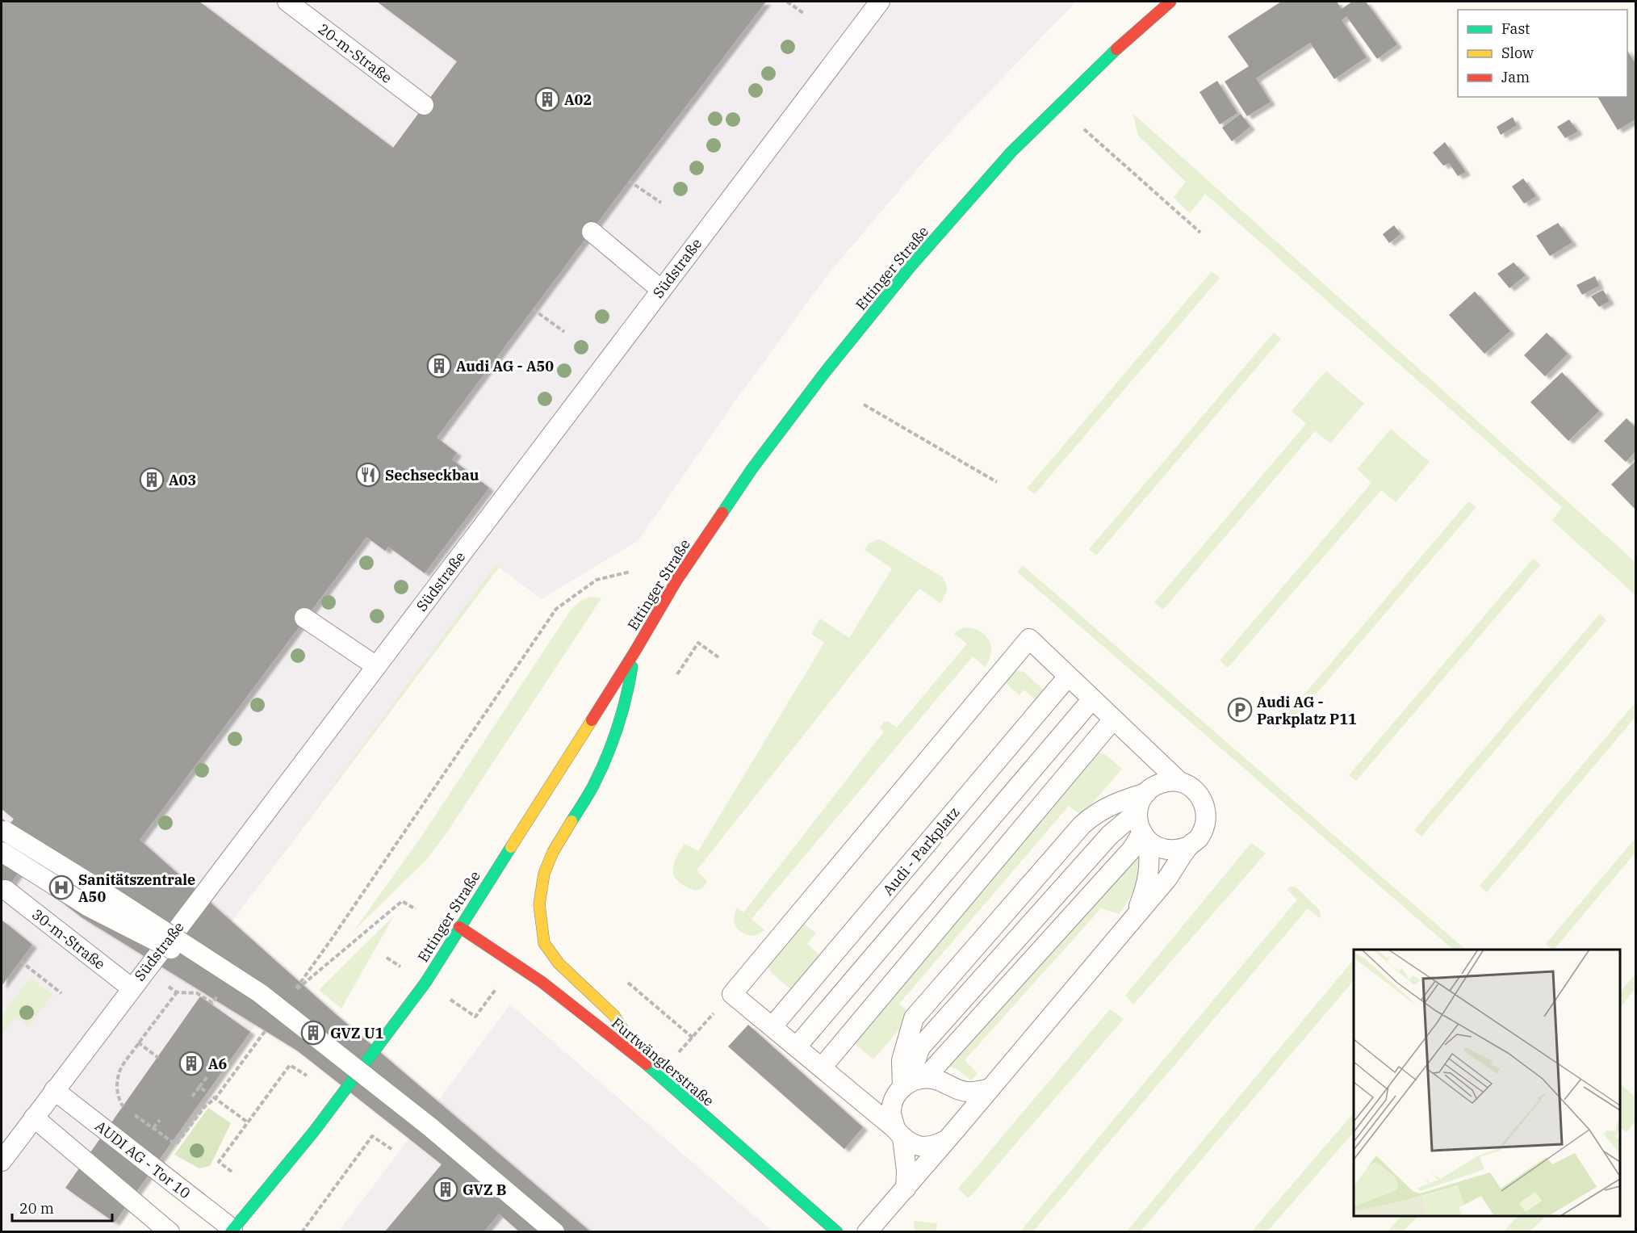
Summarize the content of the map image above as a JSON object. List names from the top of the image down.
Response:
{
  "streets": {
    "main road": ["Ettinger Straße", "Furtwänglerstraße"],
    "lane": [
      "20-m-Straße",
      "Südstraße",
      "Audi - Parkplatz",
      "30-m-Straße",
      "AUDI AG - Tor 10"
    ]
  },
  "crossings": [
    ["Südstraße", "30-m-Straße"],
    ["Südstraße", "AUDI AG - Tor 10"],
    ["Ettinger Straße", "Furtwänglerstraße"],
    ["Ettinger Straße", "AUDI AG - Tor 10"]
  ],
  "places": {
    "building": [
      "A02",
      "Audi AG - A50",
      "A03",
      "GVZ U1",
      "A6",
      "GVZ B"
    ],
    "restaurant": ["Sechseckbau"],
    "parking": ["Audi AG - Parkplatz P11"],
    "hospital": ["Sanitätszentrale A50"]
  },
  "legend": ["Fast", "Slow", "Jam"],
  "scale_bar": "20 m"
}
